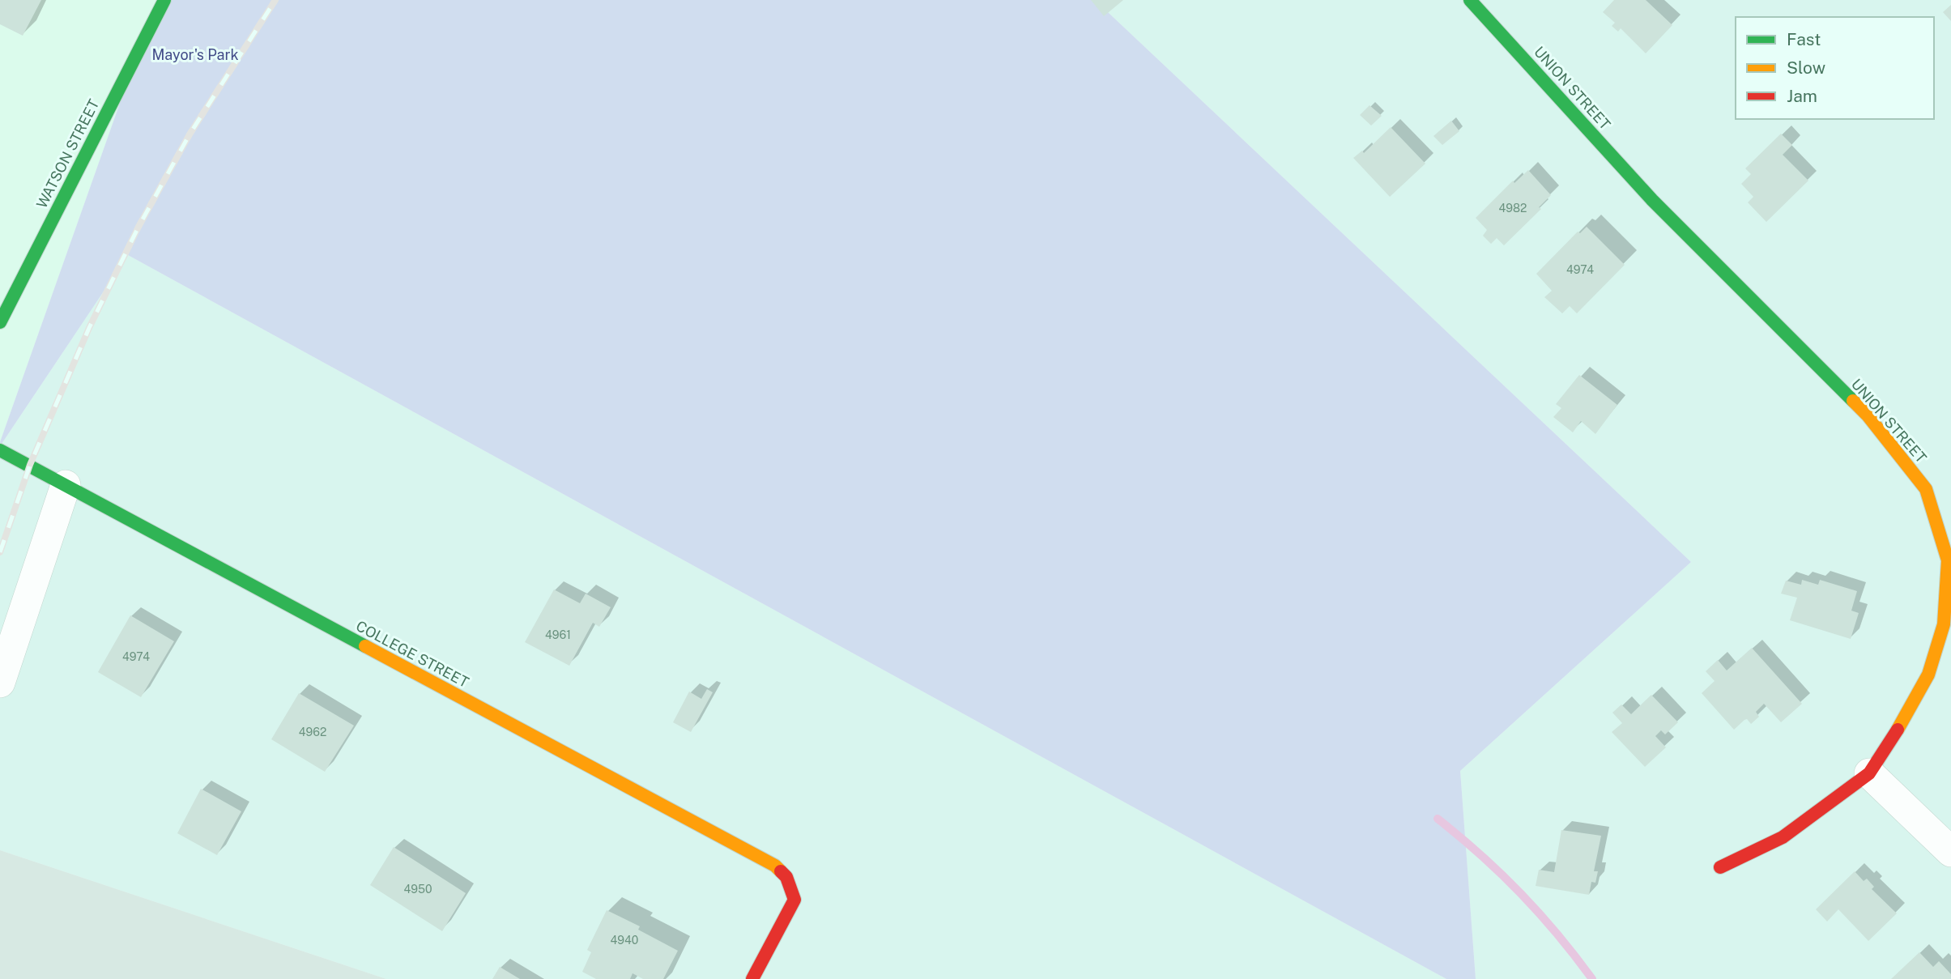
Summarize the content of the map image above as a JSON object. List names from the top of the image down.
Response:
{
  "streets": {
    "street": ["UNION STREET", "WATSON STREET", "COLLEGE STREET"]
  },
  "parks": ["Mayor's Park"],
  "house_numbers": [
    "4982",
    "4974",
    "4961",
    "4974",
    "4962",
    "4950",
    "4940"
  ],
  "legend": ["Fast", "Slow", "Jam"]
}
